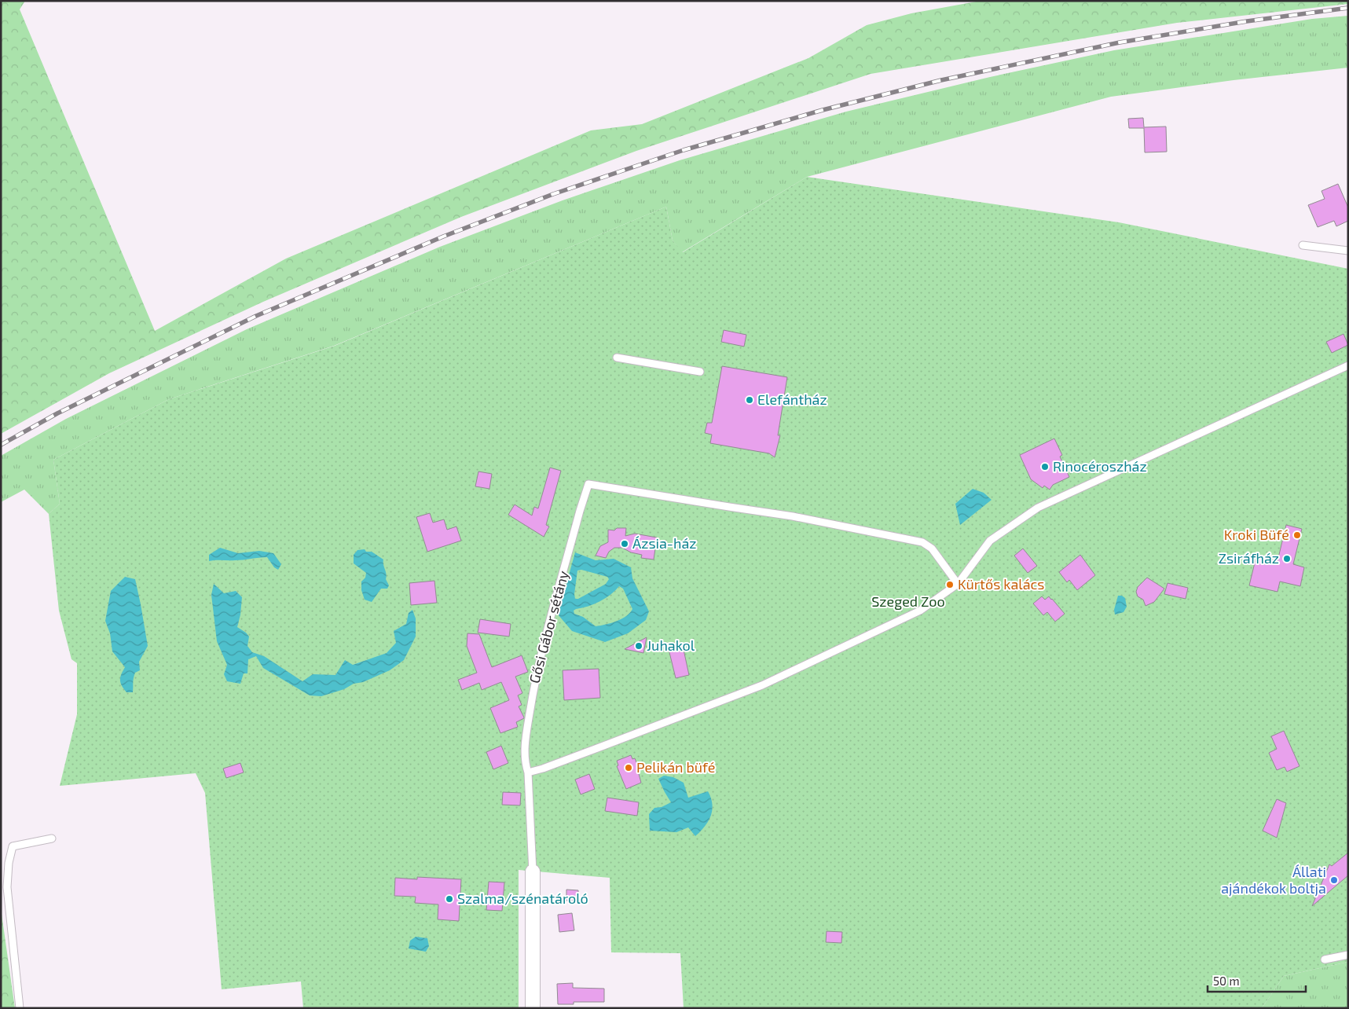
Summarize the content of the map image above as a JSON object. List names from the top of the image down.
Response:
{
  "streets": {
    "lane": ["Gősi Gábor sétány"]
  },
  "parks": ["Szeged Zoo"],
  "places": [
    "Elefántház",
    "Rinocéroszház",
    "Kroki Büfé",
    "Ázsia-ház",
    "Zsiráfház",
    "Kürtős kalács",
    "Juhakol",
    "Pelikán büfé",
    "Állati ajándékok boltja",
    "Szalma/szénatároló"
  ],
  "scale_bar": "50 m"
}
